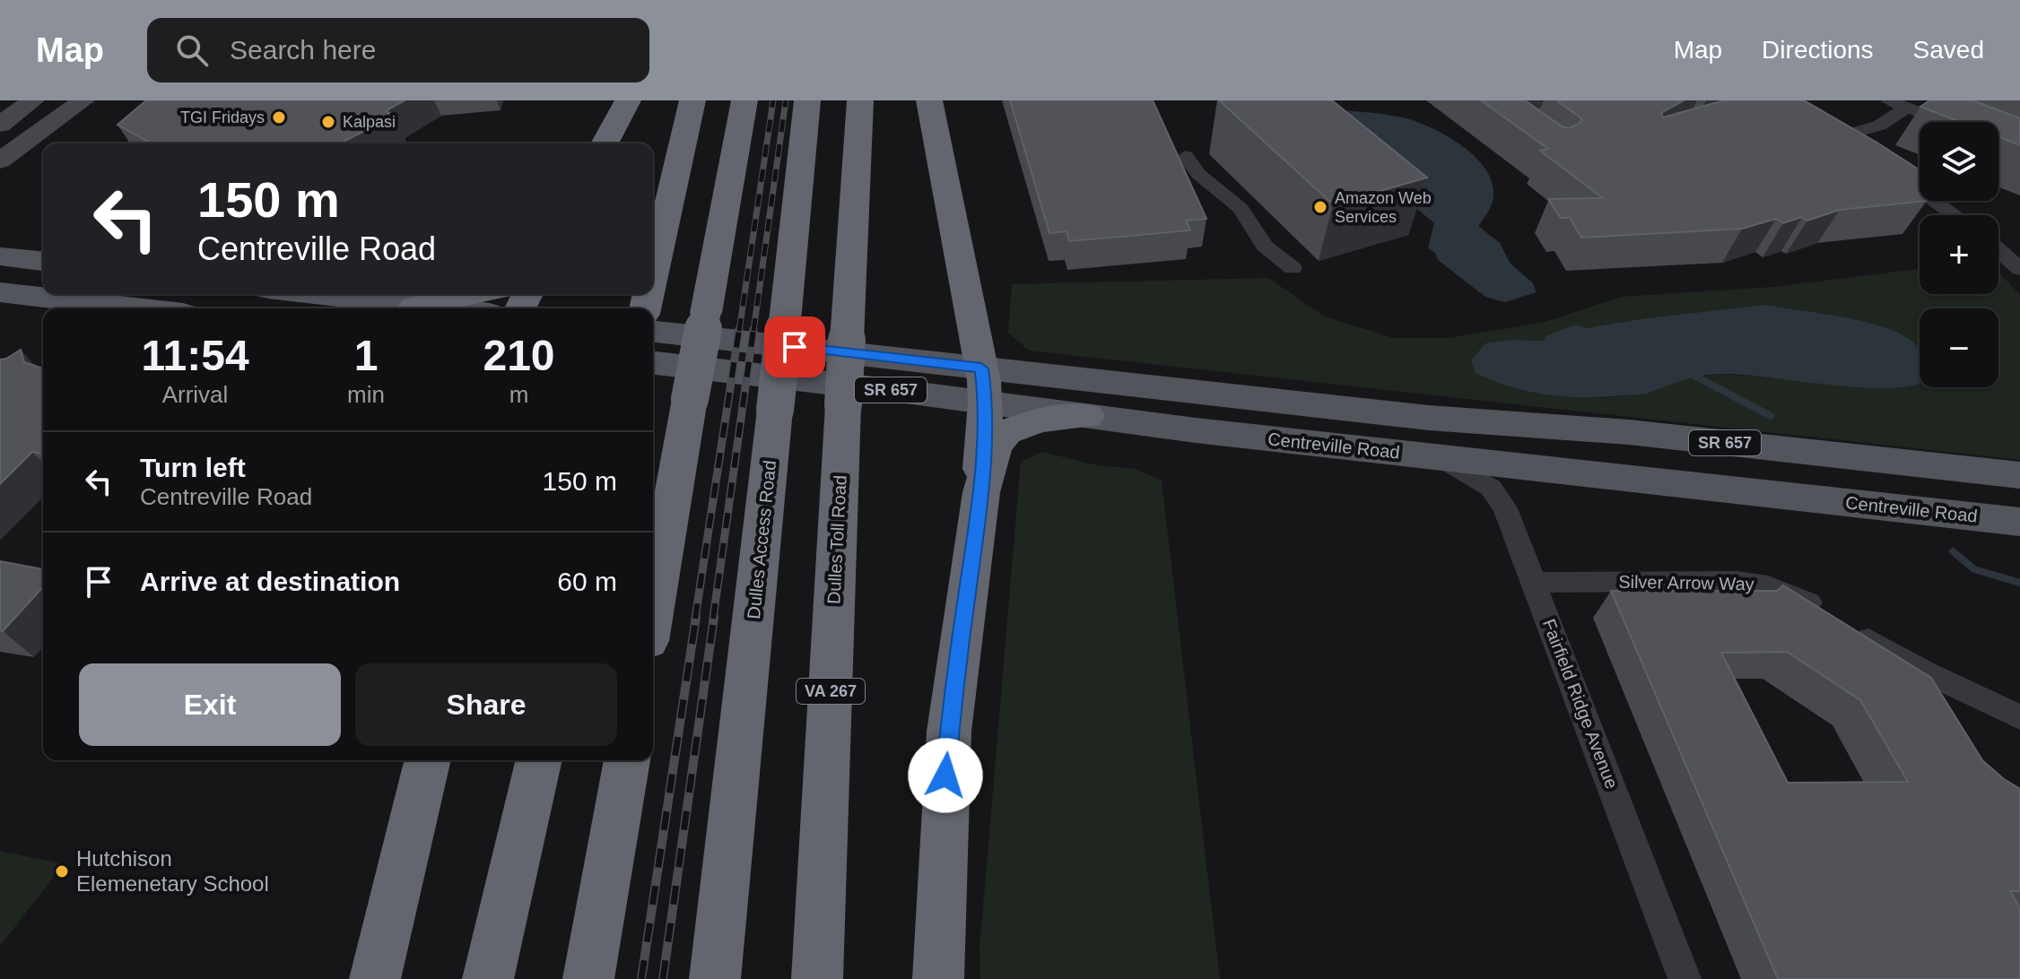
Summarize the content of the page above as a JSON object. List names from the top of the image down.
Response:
{
  "streets": {
    "highway": ["Dulles Access Road", "Dulles Toll Road", "VA 267"],
    "main road": ["SR 657", "Centreville Road"],
    "street": ["Silver Arrow Way", "Fairfield Ridge Avenue"]
  },
  "crossings": [
    ["Centreville Road", "Fairfield Ridge Avenue"],
    ["Silver Arrow Way", "Fairfield Ridge Avenue"]
  ],
  "places": [
    "TGI Fridays",
    "Kalpasi",
    "Amazon Web Services",
    "Hutchison Elemenetary School"
  ],
  "page": {
    "header": "Map",
    "search": "Search here",
    "nav": ["Map", "Directions", "Saved"],
    "map_buttons": ["+", "−"],
    "turn": ["150 m", "Centreville Road"],
    "eta": [
      "11:54",
      "Arrival",
      "1",
      "min",
      "210",
      "m"
    ],
    "list": [
      {
        "name": "Turn left",
        "note": "Centreville Road",
        "value": "150 m"
      },
      {
        "name": "Arrive at destination",
        "value": "60 m"
      }
    ],
    "buttons": ["Exit", "Share"]
  }
}
